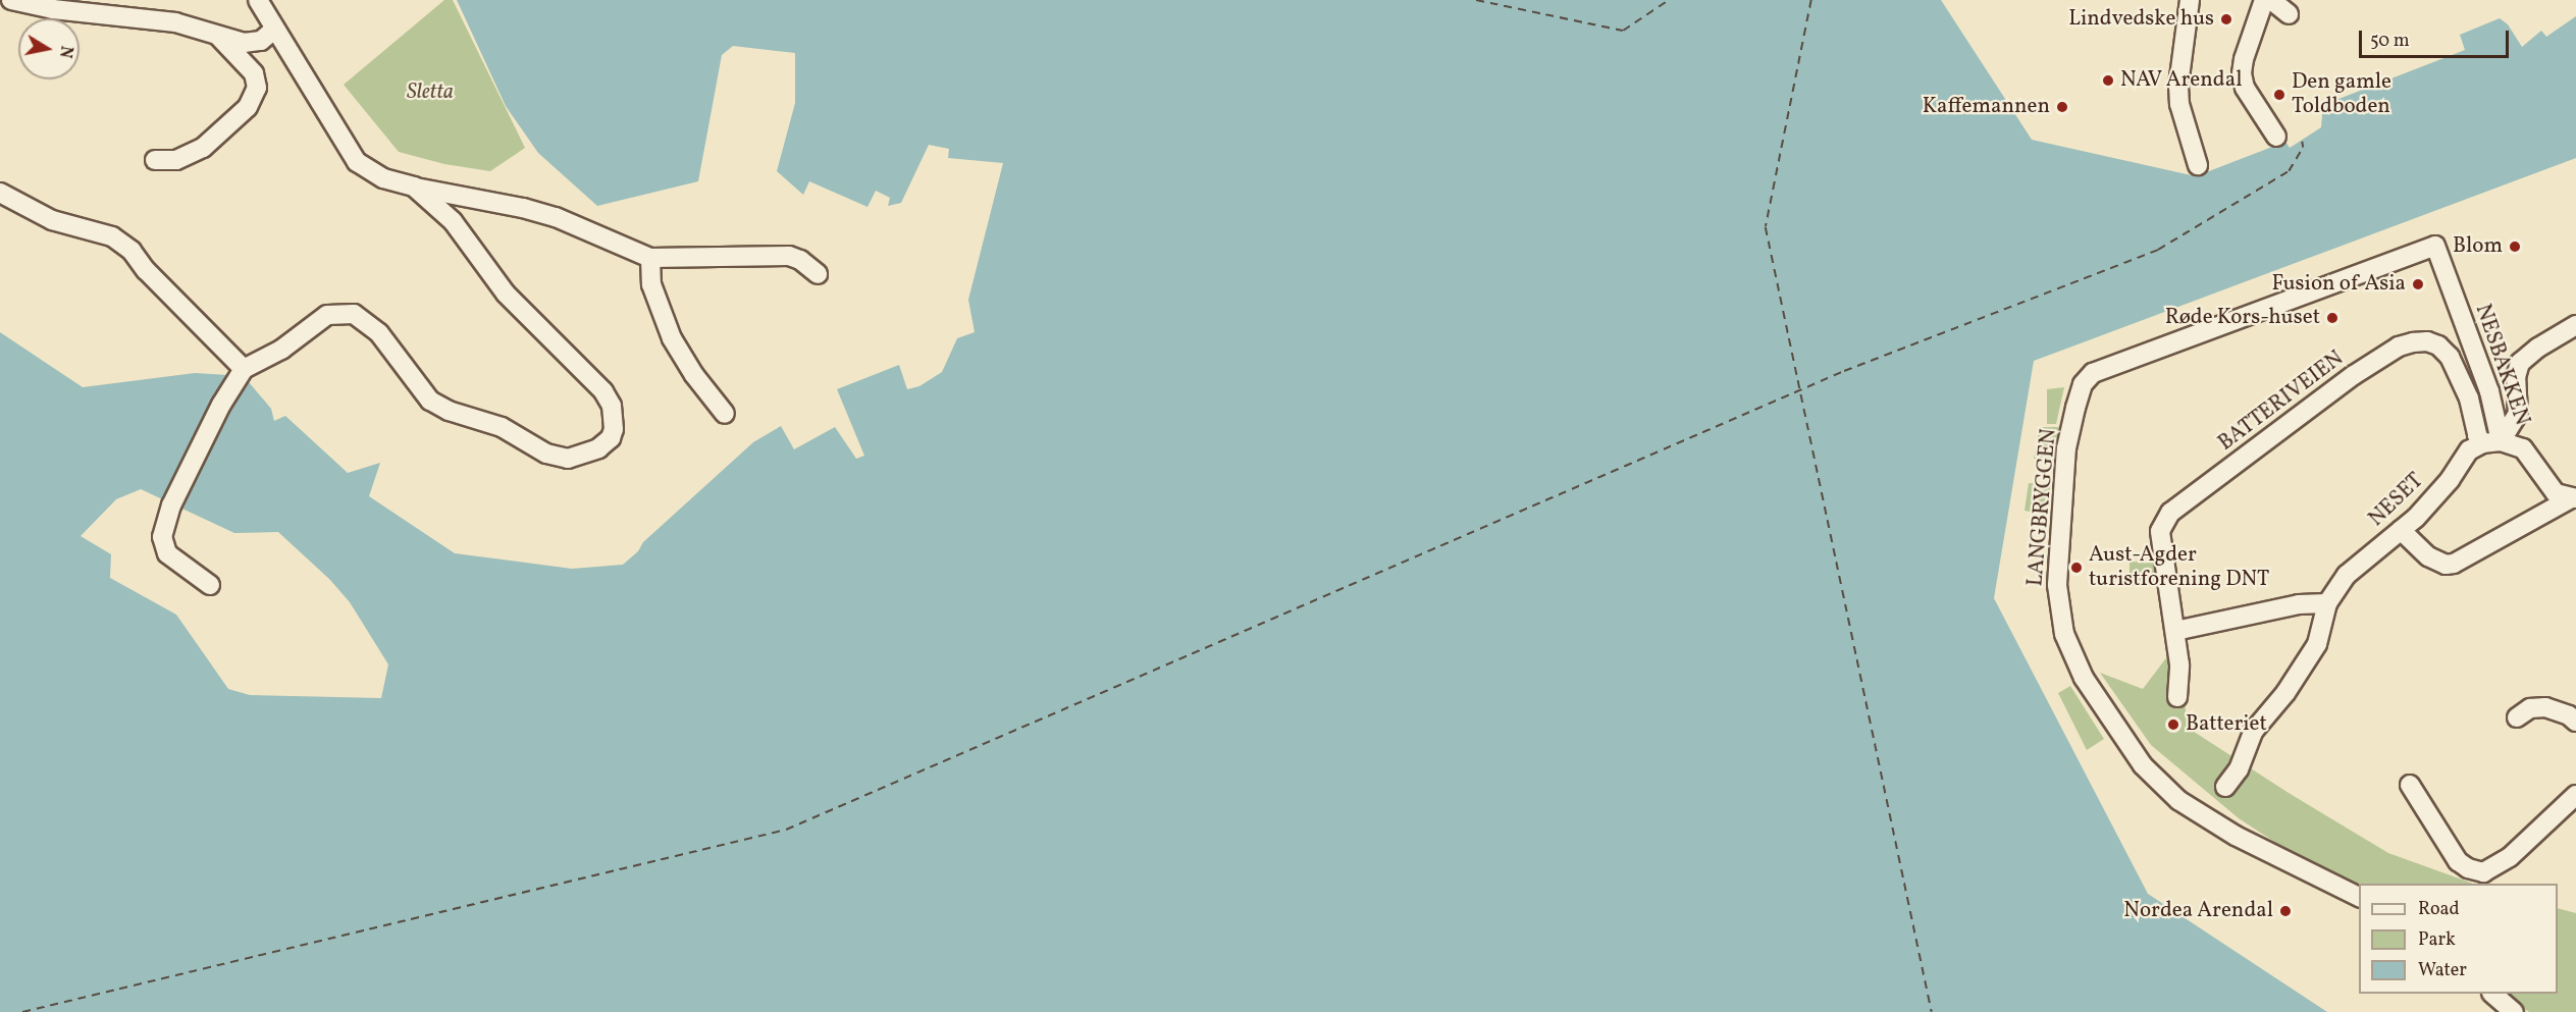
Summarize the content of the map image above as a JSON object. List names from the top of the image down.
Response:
{
  "streets": {
    "street": [
      "NESBAKKEN",
      "BATTERIVEIEN",
      "NESET",
      "LANGBRYGGEN"
    ]
  },
  "crossings": [
    ["NESBAKKEN", "BATTERIVEIEN"],
    ["NESBAKKEN", "NESET"],
    ["NESBAKKEN", "LANGBRYGGEN"],
    ["BATTERIVEIEN", "NESET"]
  ],
  "parks": ["Sletta"],
  "places": [
    "Lindvedske hus",
    "NAV Arendal",
    "Den gamle Toldboden",
    "Kaffemannen",
    "Blom",
    "Fusion of Asia",
    "Røde Kors-huset",
    "Aust-Agder turistforening DNT",
    "Batteriet",
    "Nordea Arendal"
  ],
  "legend": ["Road", "Park", "Water"],
  "scale_bar": "50 m",
  "north": "right"
}
